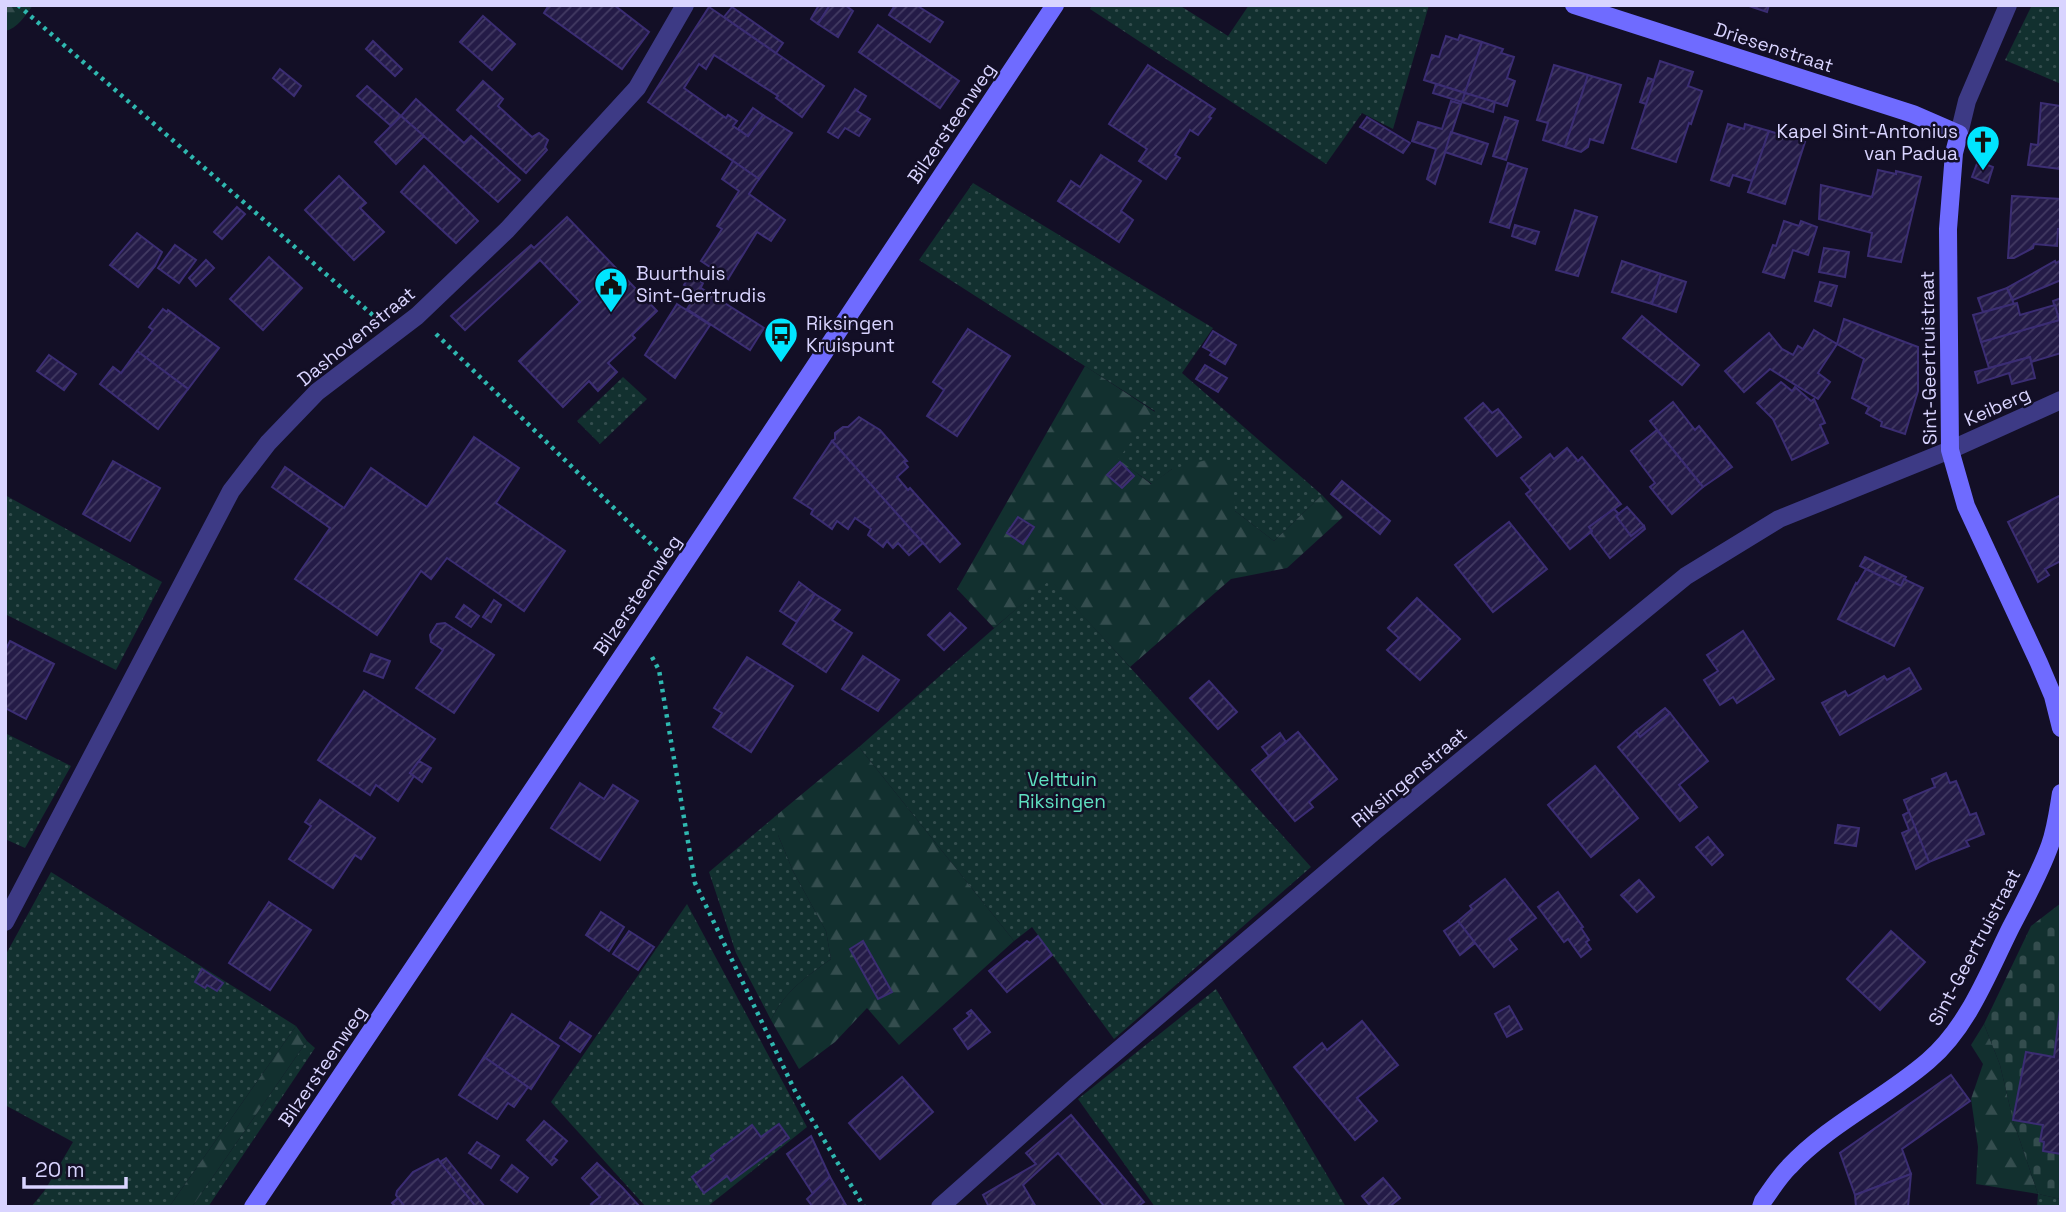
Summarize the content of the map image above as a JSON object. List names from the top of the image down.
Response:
{
  "streets": {
    "street": [
      "Driesenstraat",
      "Bilzersteenweg",
      "Dashovenstraat",
      "Sint-Geertruistraat",
      "Keiberg",
      "Riksingenstraat"
    ]
  },
  "crossings": [
    ["Driesenstraat", "Sint-Geertruistraat"],
    ["Sint-Geertruistraat", "Keiberg"],
    ["Sint-Geertruistraat", "Riksingenstraat"],
    ["Keiberg", "Riksingenstraat"]
  ],
  "parks": ["Velttuin Riksingen"],
  "places": {
    "church": ["Kapel Sint-Antonius van Padua"],
    "public building": ["Buurthuis Sint-Gertrudis"],
    "bus stop": ["Riksingen Kruispunt"]
  },
  "scale_bar": "20 m"
}
